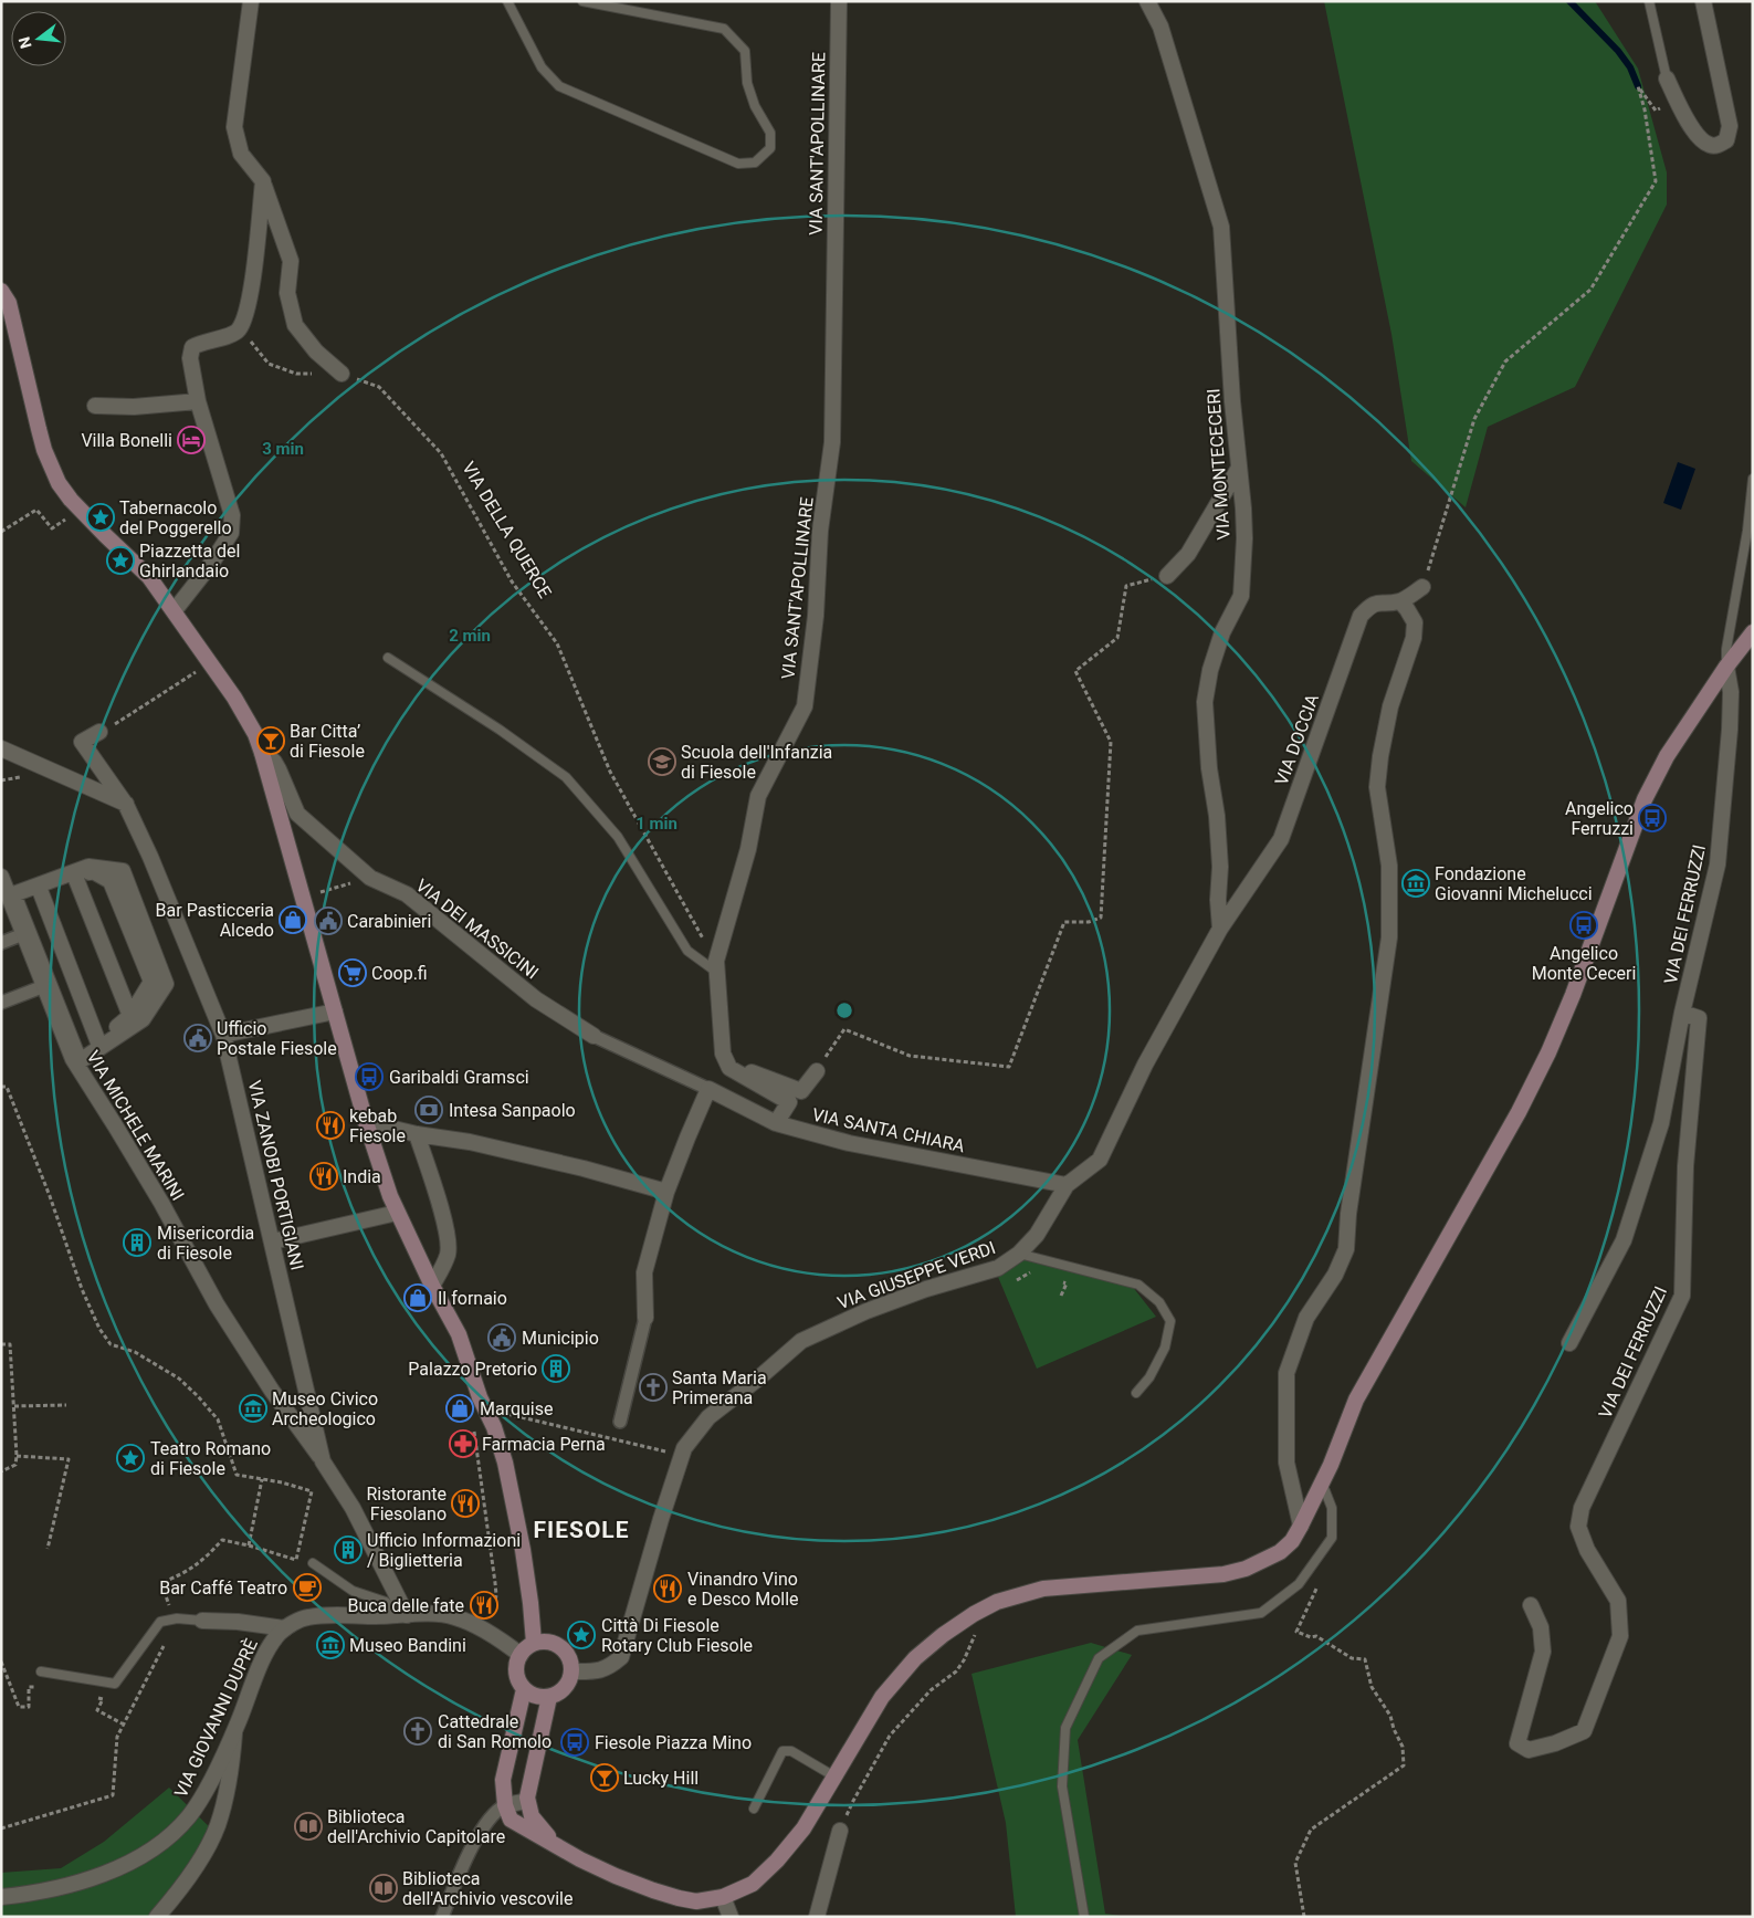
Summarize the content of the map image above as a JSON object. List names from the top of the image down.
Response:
{
  "streets": {
    "street": [
      "VIA SANT'APOLLINARE",
      "VIA MONTECECERI",
      "VIA DOCCIA",
      "VIA DEI FERRUZZI",
      "VIA DEI MASSICINI",
      "VIA MICHELE MARINI",
      "VIA SANTA CHIARA",
      "VIA ZANOBI PORTIGIANI",
      "VIA GIUSEPPE VERDI",
      "VIA GIOVANNI DUPRÈ"
    ],
    "path": ["VIA DELLA QUERCE"]
  },
  "crossings": [
    ["VIA SANT'APOLLINARE", "VIA DELLA QUERCE"],
    ["VIA MONTECECERI", "VIA DOCCIA"],
    ["VIA MONTECECERI", "VIA GIUSEPPE VERDI"],
    ["VIA DOCCIA", "VIA GIUSEPPE VERDI"],
    ["VIA DEI MASSICINI", "VIA SANTA CHIARA"],
    ["VIA MICHELE MARINI", "VIA ZANOBI PORTIGIANI"],
    ["VIA SANTA CHIARA", "VIA GIUSEPPE VERDI"],
    ["VIA ZANOBI PORTIGIANI", "VIA GIOVANNI DUPRÈ"]
  ],
  "districts": ["FIESOLE"],
  "places": {
    "hotel": ["Villa Bonelli"],
    "place": [
      "Tabernacolo del Poggerello",
      "Piazzetta del Ghirlandaio",
      "Teatro Romano di Fiesole",
      "Città Di Fiesole Rotary Club Fiesole"
    ],
    "bar": ["Bar Citta’ di Fiesole", "Lucky Hill"],
    "school or university": ["Scuola dell'Infanzia di Fiesole"],
    "bus stop": [
      "Angelico Ferruzzi",
      "Angelico Monte Ceceri",
      "Garibaldi Gramsci",
      "Fiesole Piazza Mino"
    ],
    "museum": ["Fondazione Giovanni Michelucci", "Museo Civico Archeologico", "Museo Bandini"],
    "shop": ["Bar Pasticceria Alcedo", "Il fornaio", "Marquise"],
    "public building": ["Carabinieri", "Ufficio Postale Fiesole", "Municipio"],
    "supermarket": ["Coop.fi"],
    "bank": ["Intesa Sanpaolo"],
    "restaurant": [
      "kebab Fiesole",
      "India",
      "Ristorante Fiesolano",
      "Vinandro Vino e Desco Molle",
      "Buca delle fate"
    ],
    "building": ["Misericordia di Fiesole", "Palazzo Pretorio", "Ufficio Informazioni / Biglietteria"],
    "church": ["Santa Maria Primerana", "Cattedrale di San Romolo"],
    "pharmacy": ["Farmacia Perna"],
    "cafe": ["Bar Caffé Teatro"],
    "library": ["Biblioteca dell'Archivio Capitolare", "Biblioteca dell'Archivio vescovile"]
  },
  "north": "left",
  "rings": ["3 min", "2 min", "1 min"]
}
